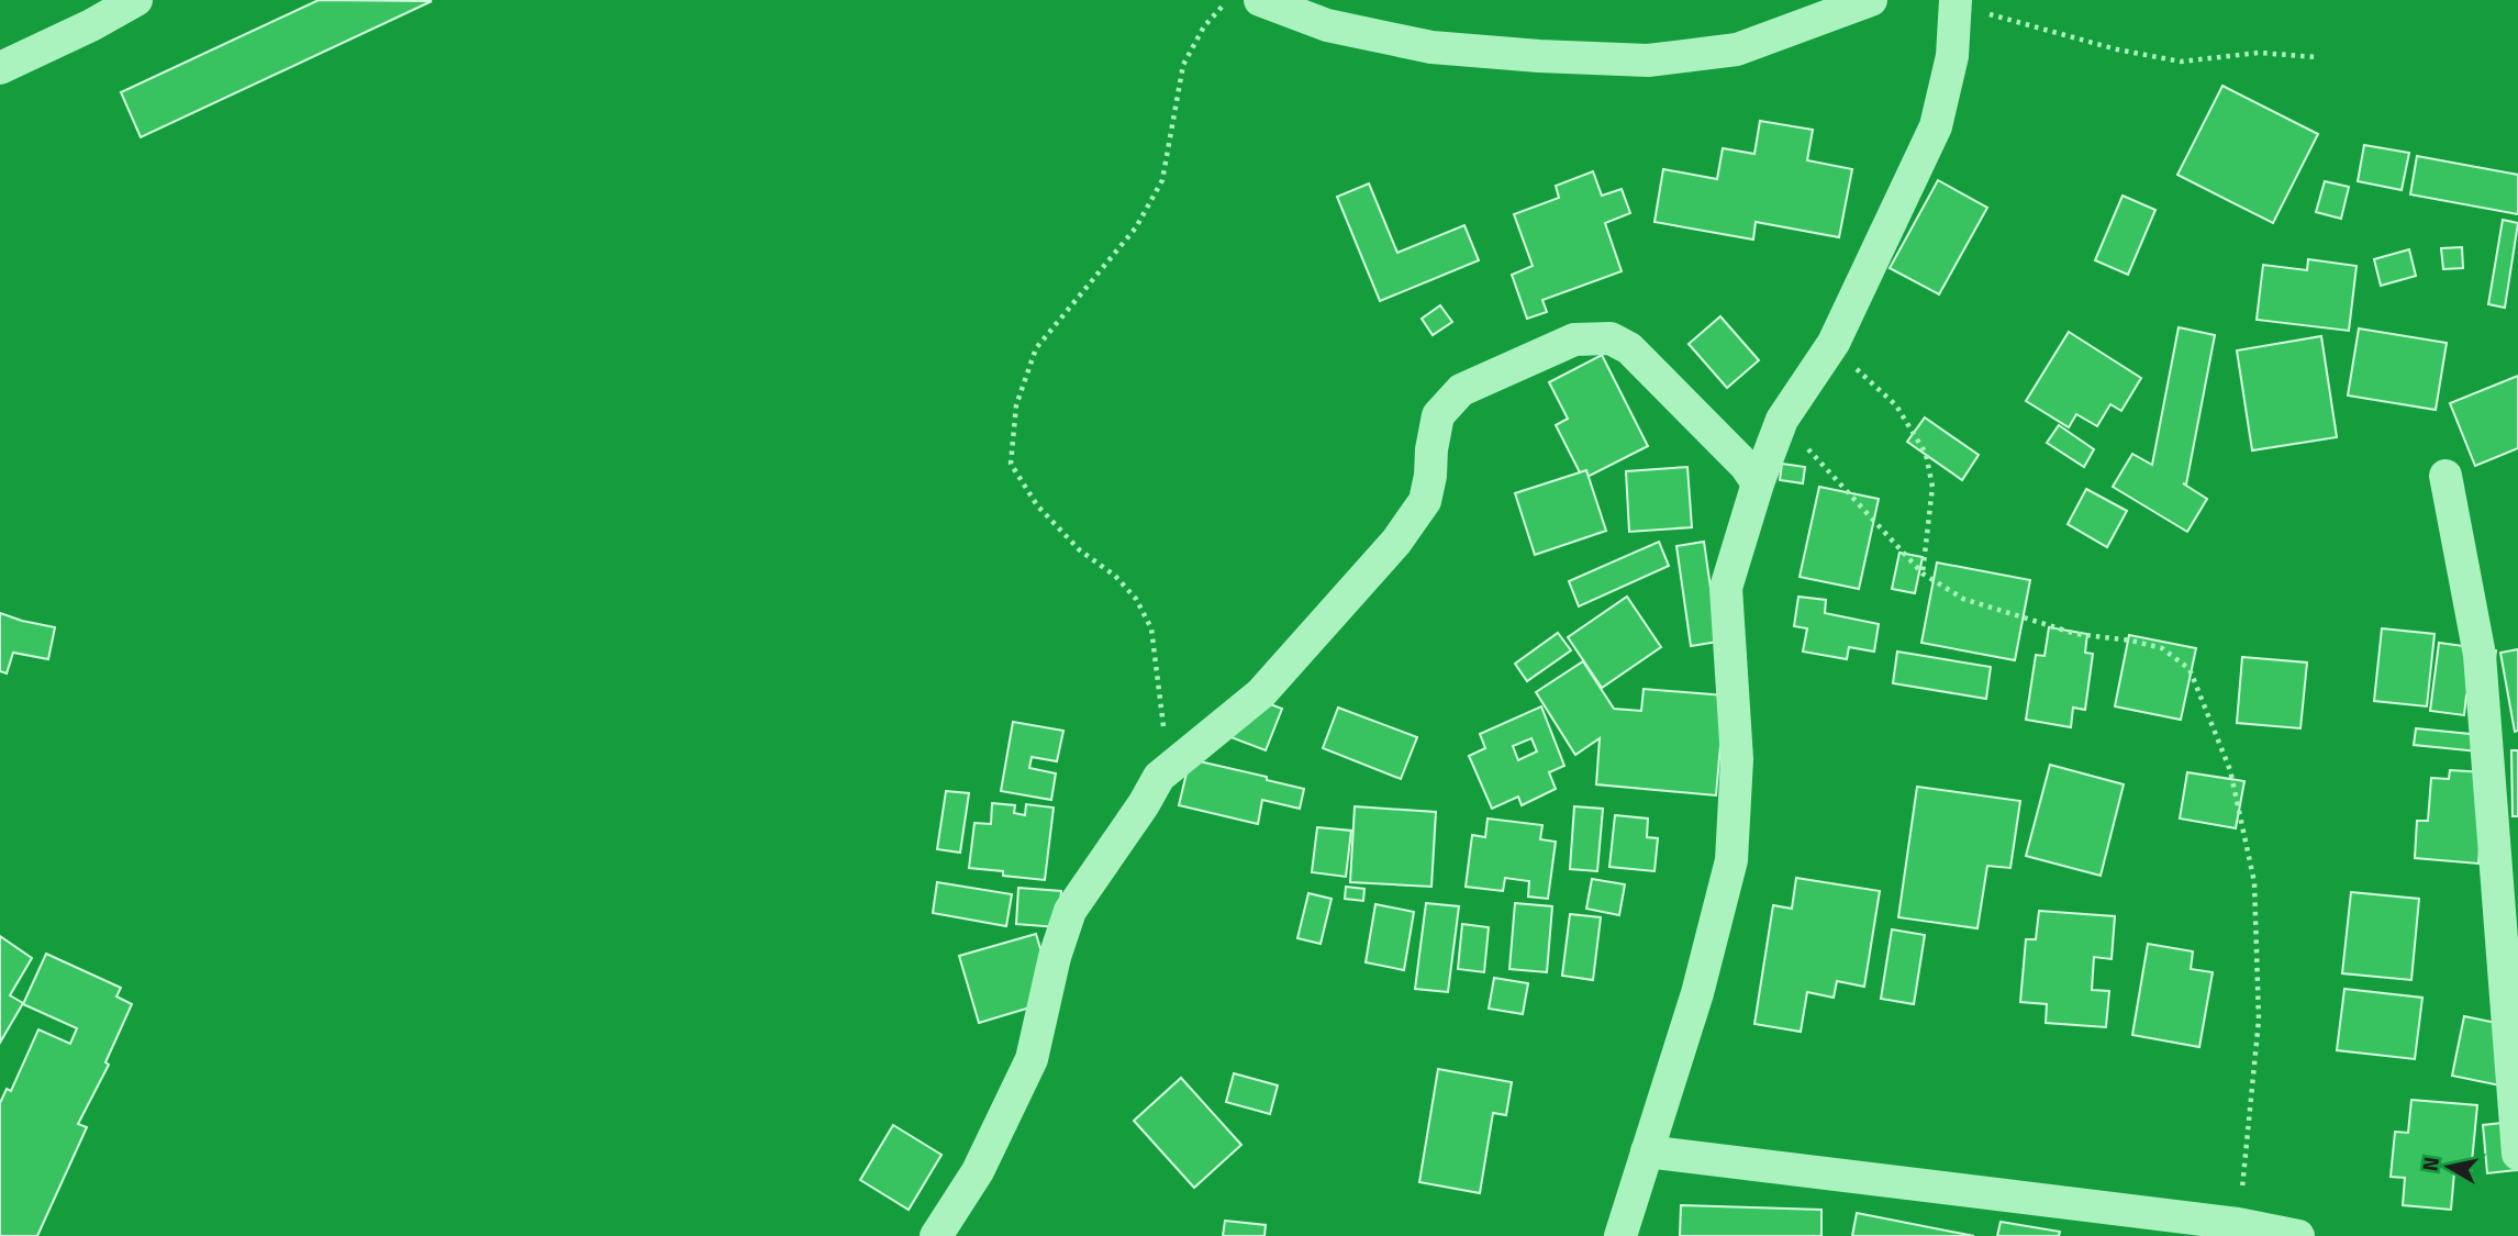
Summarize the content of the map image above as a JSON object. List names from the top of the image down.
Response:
{
  "north": "left"
}
